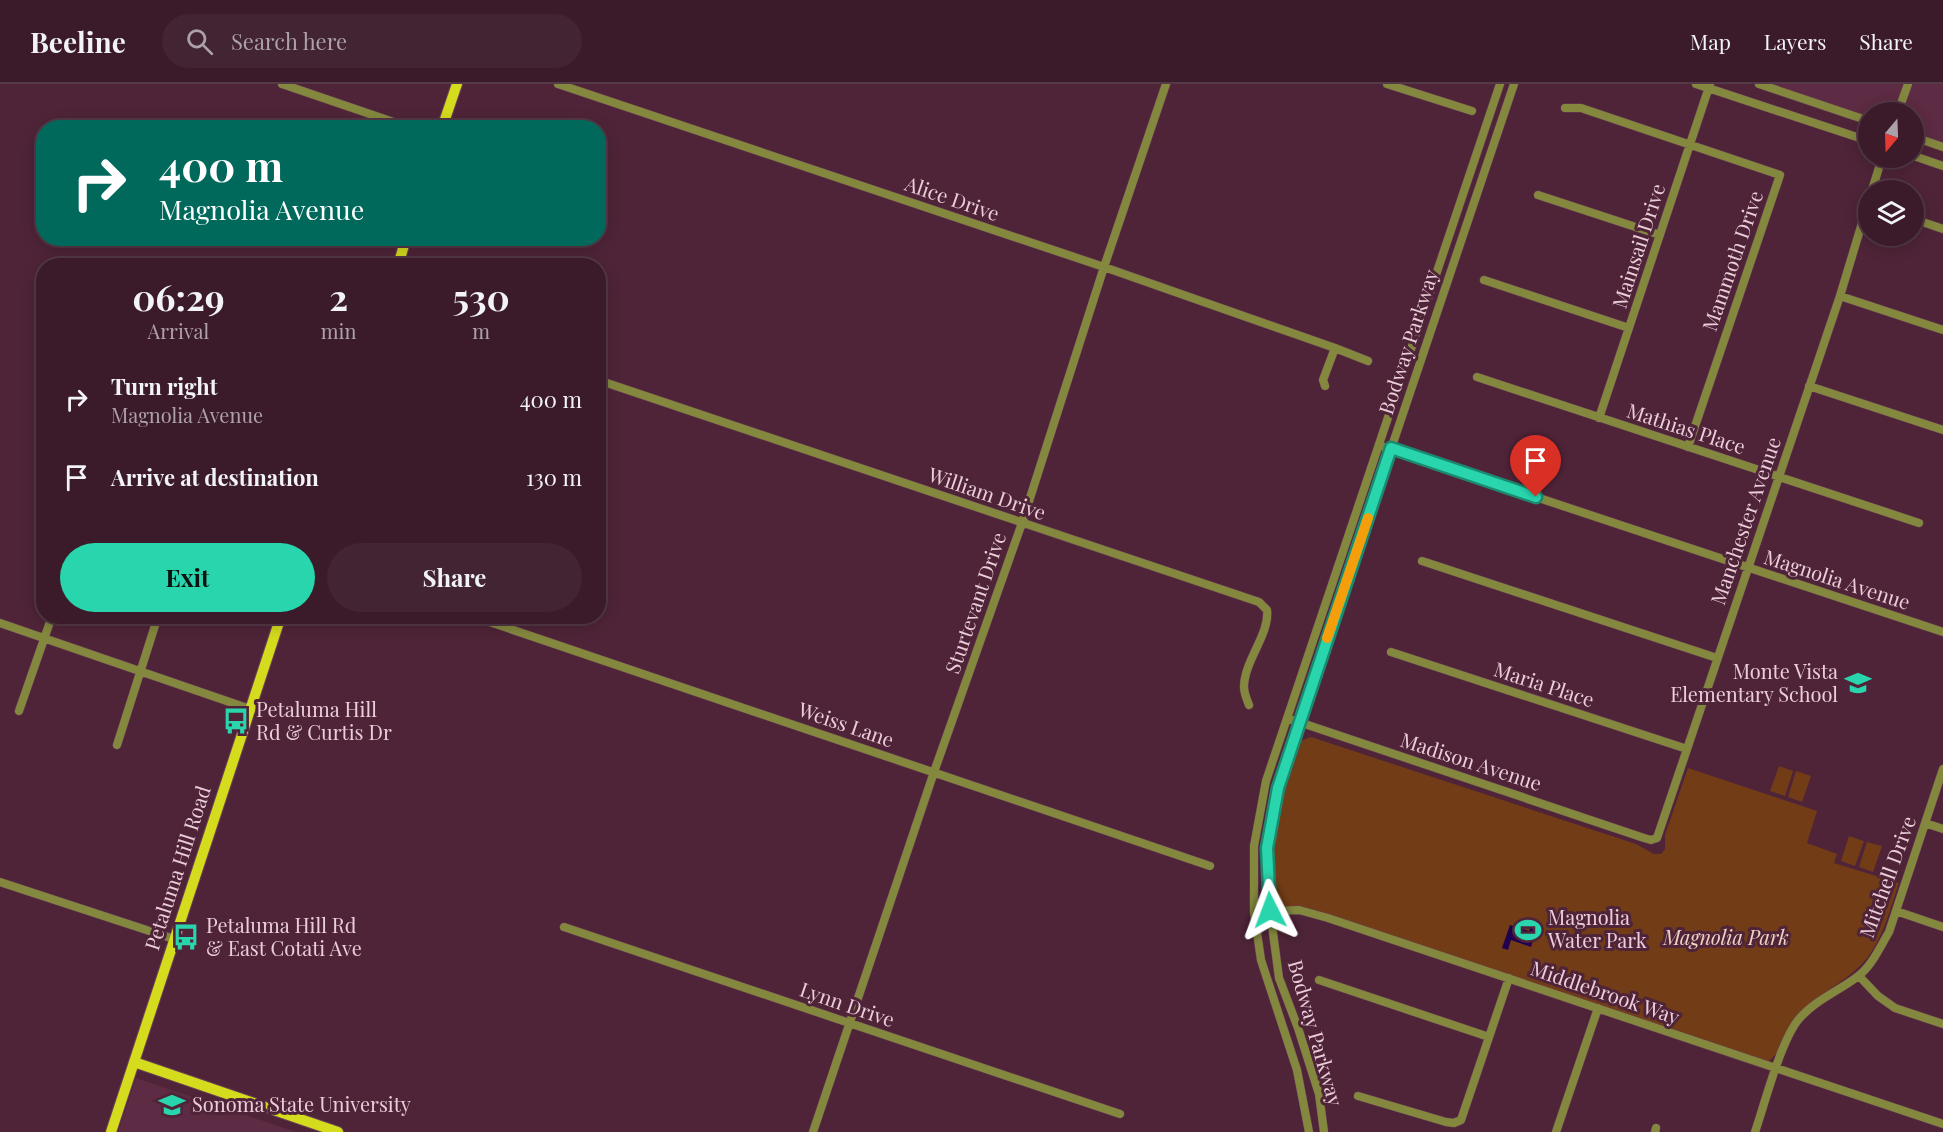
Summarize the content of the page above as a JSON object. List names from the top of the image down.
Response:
{
  "streets": {
    "main road": ["Petaluma Hill Road"],
    "street": [
      "Alice Drive",
      "Mainsail Drive",
      "Mammoth Drive",
      "Bodway Parkway",
      "Mathias Place",
      "William Drive",
      "Manchester Avenue",
      "Magnolia Avenue",
      "Sturtevant Drive",
      "Maria Place",
      "Weiss Lane",
      "Madison Avenue",
      "Mitchell Drive",
      "Middlebrook Way",
      "Lynn Drive"
    ]
  },
  "crossings": [
    ["Alice Drive", "Sturtevant Drive"],
    ["Mainsail Drive", "Mammoth Drive"],
    ["Mainsail Drive", "Mathias Place"],
    ["Mammoth Drive", "Mathias Place"],
    ["Bodway Parkway", "Magnolia Avenue"],
    ["Bodway Parkway", "Madison Avenue"],
    ["Bodway Parkway", "Middlebrook Way"],
    ["Mathias Place", "Manchester Avenue"],
    ["William Drive", "Sturtevant Drive"],
    ["Manchester Avenue", "Magnolia Avenue"],
    ["Manchester Avenue", "Maria Place"],
    ["Manchester Avenue", "Madison Avenue"],
    ["Sturtevant Drive", "Weiss Lane"],
    ["Sturtevant Drive", "Lynn Drive"],
    ["Mitchell Drive", "Middlebrook Way"]
  ],
  "parks": ["Magnolia Park"],
  "places": {
    "school or university": ["Monte Vista Elementary School", "Sonoma State University"],
    "bus stop": ["Petaluma Hill Rd & Curtis Dr", "Petaluma Hill Rd & East Cotati Ave"],
    "sports": ["Magnolia Water Park"]
  },
  "north": "bottom",
  "page": {
    "header": "Beeline",
    "search": "Search here",
    "nav": ["Map", "Layers", "Share"],
    "turn": ["400 m", "Magnolia Avenue"],
    "eta": [
      "06:29",
      "Arrival",
      "2",
      "min",
      "530",
      "m"
    ],
    "list": [
      {
        "name": "Turn right",
        "note": "Magnolia Avenue",
        "value": "400 m"
      },
      {
        "name": "Arrive at destination",
        "value": "130 m"
      }
    ],
    "buttons": ["Exit", "Share"]
  }
}
